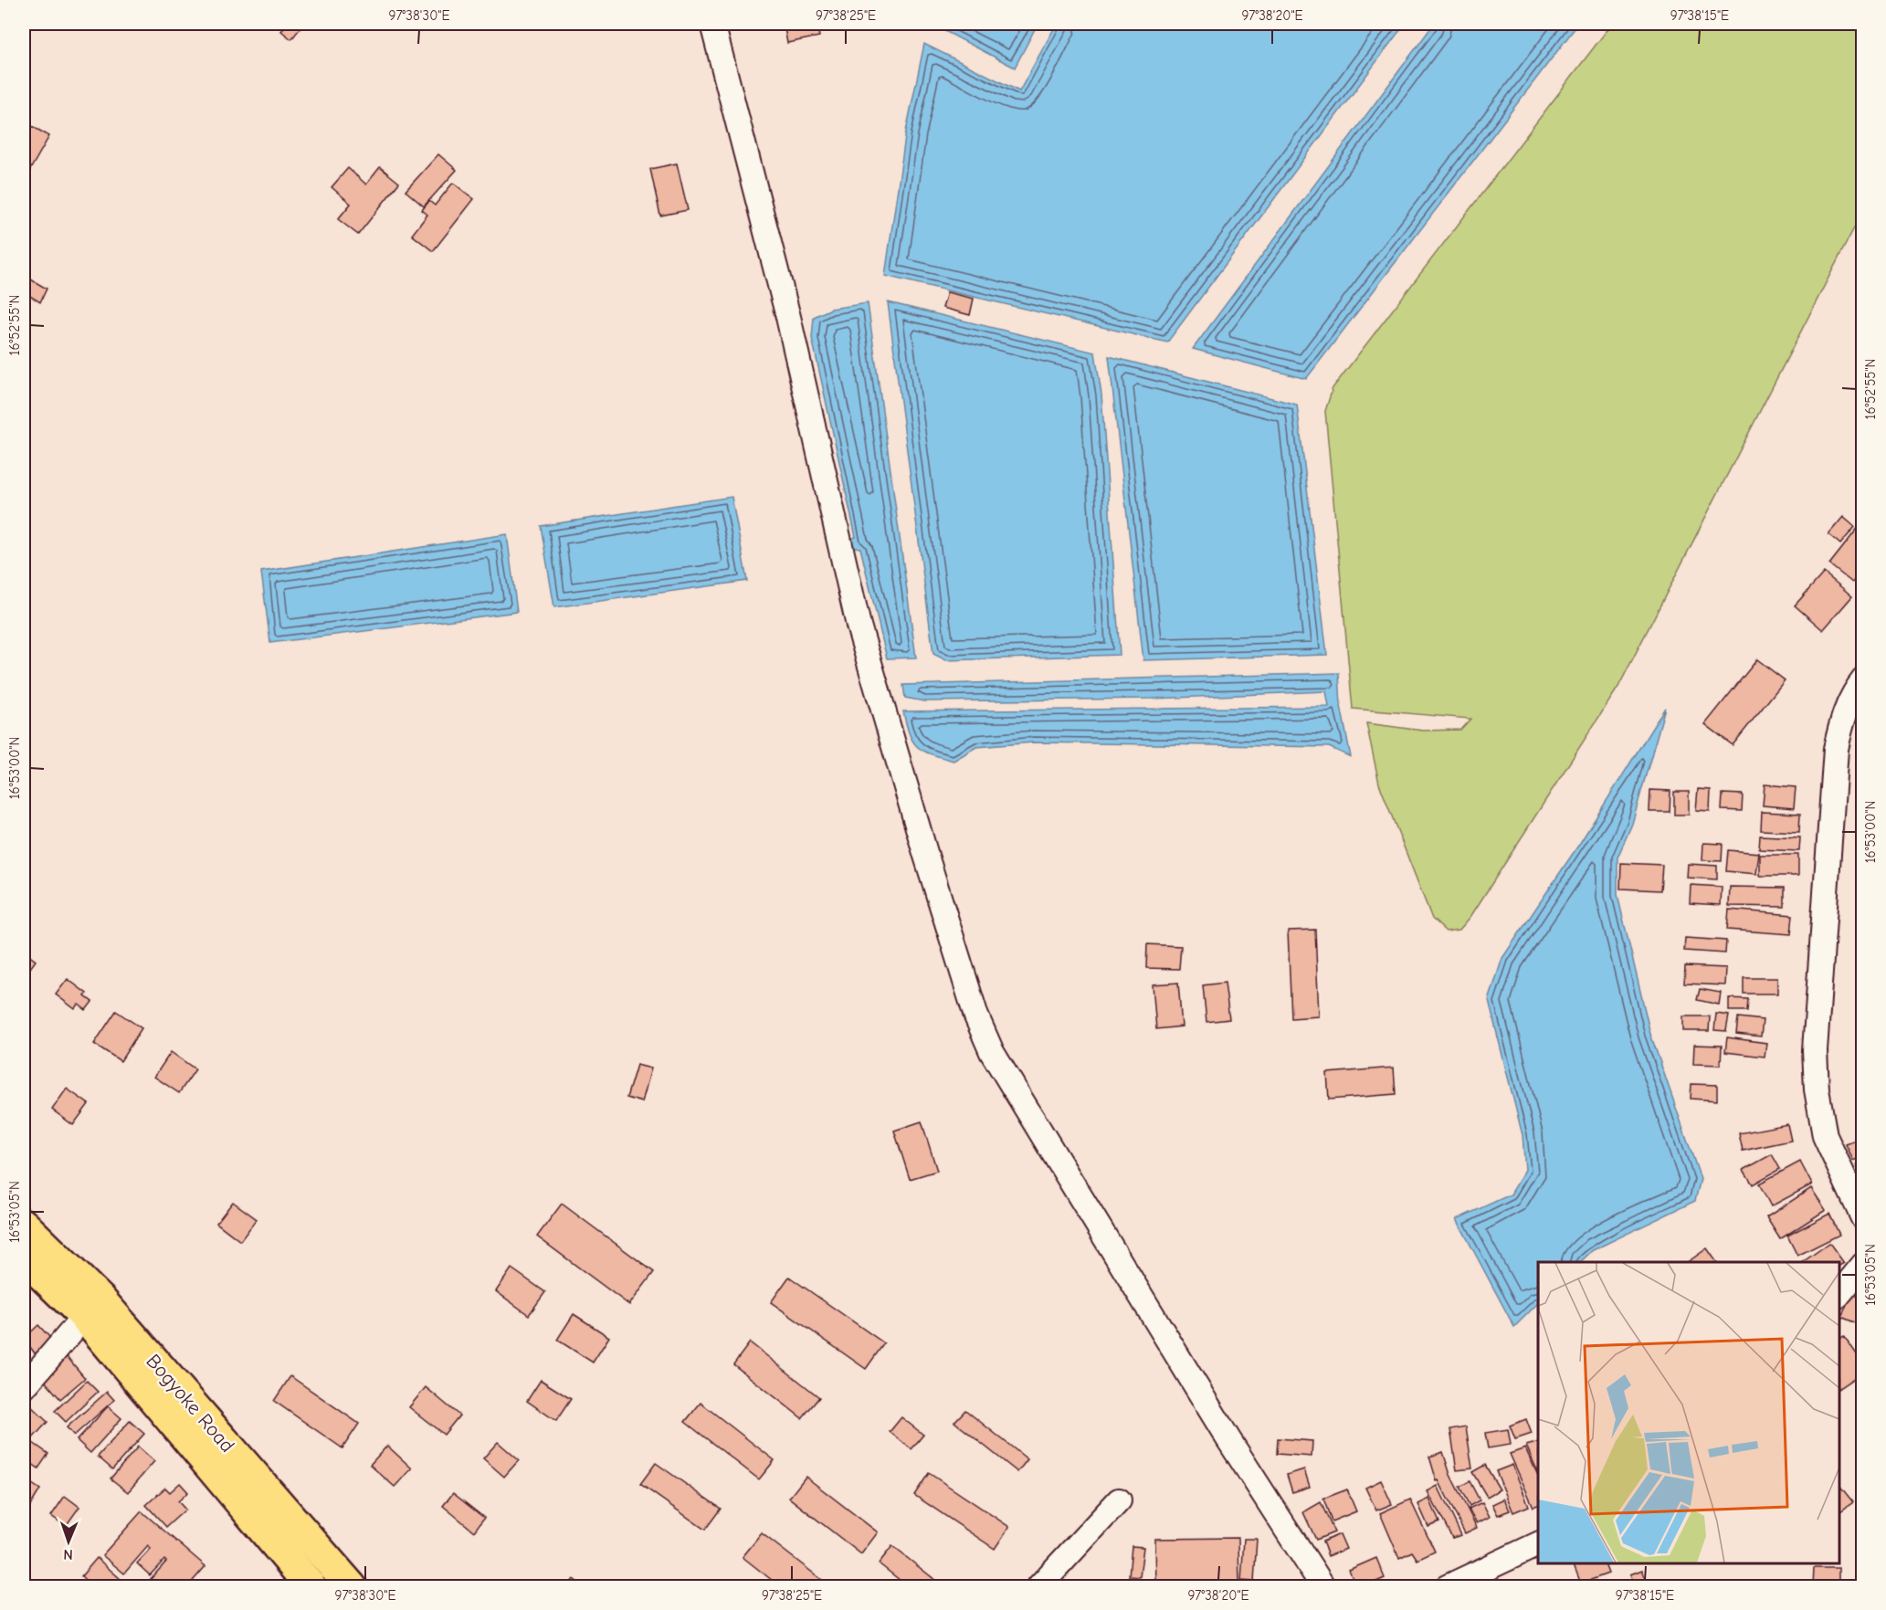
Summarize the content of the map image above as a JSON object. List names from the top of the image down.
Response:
{
  "streets": {
    "main road": ["Bogyoke Road"]
  },
  "north": "bottom",
  "coordinates": [
    "97°38'30\"E",
    "97°38'25\"E",
    "97°38'20\"E",
    "97°38'15\"E",
    "16°52'55\"N",
    "16°53'00\"N",
    "16°53'05\"N"
  ]
}
